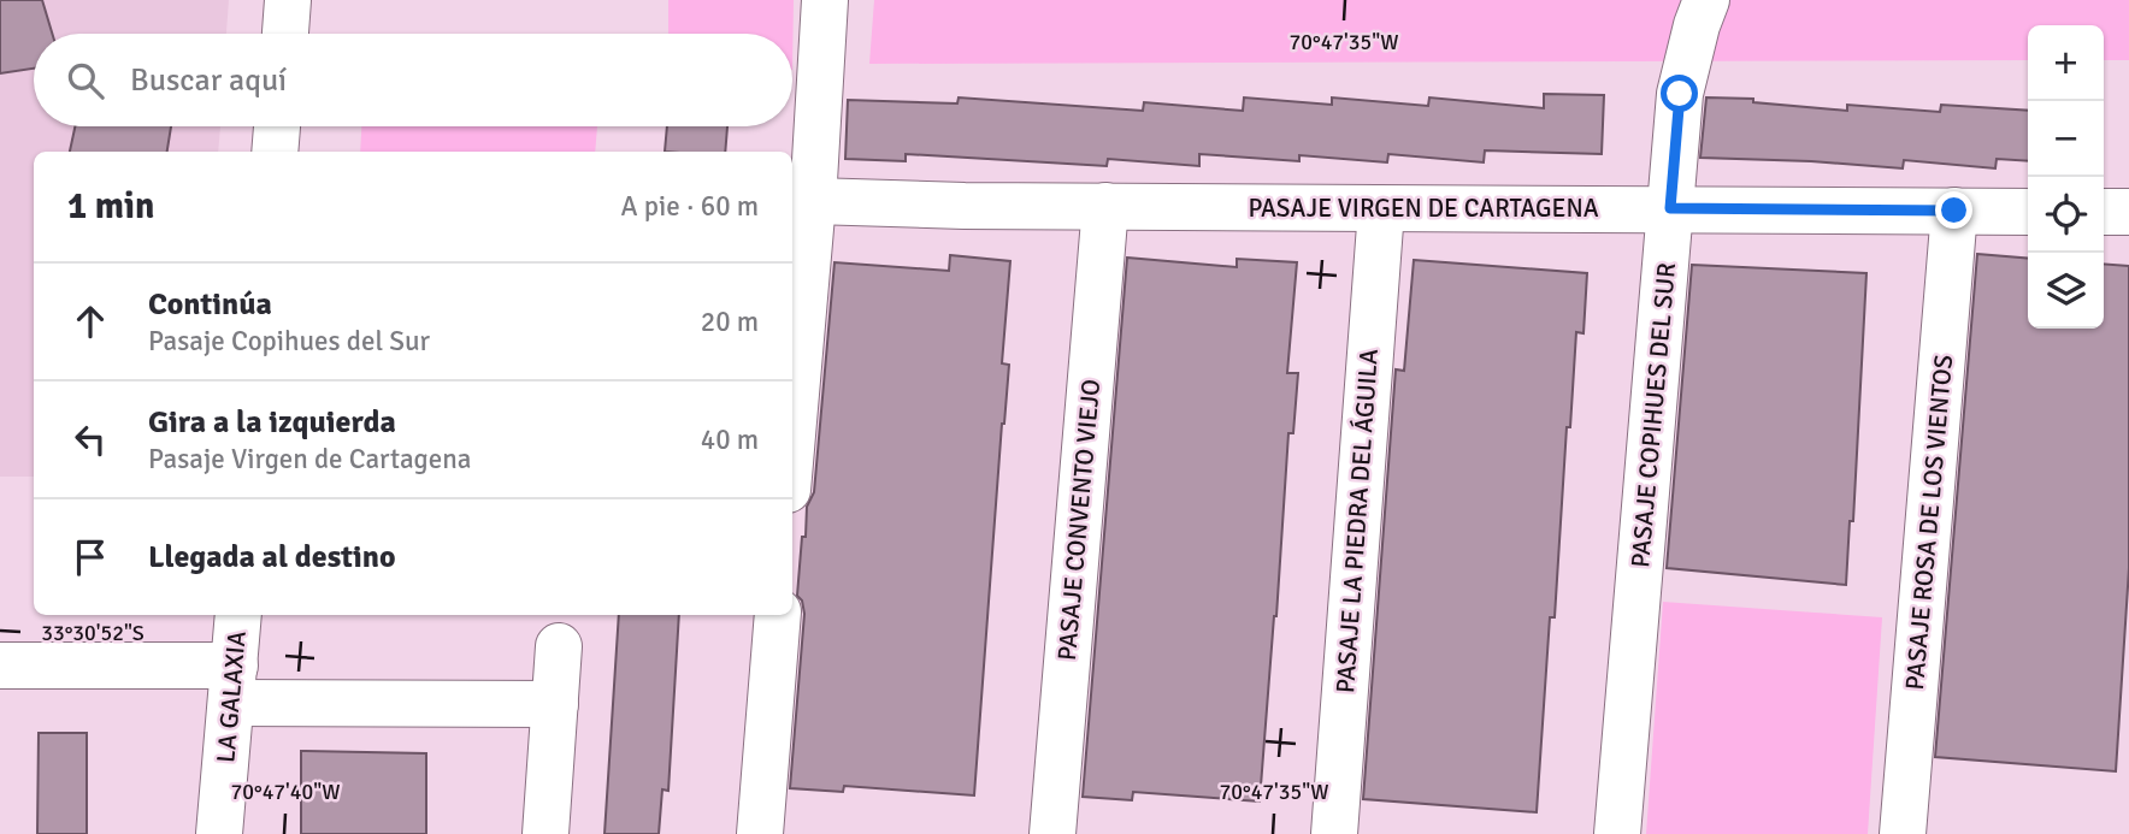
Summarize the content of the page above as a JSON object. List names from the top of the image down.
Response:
{
  "streets": {
    "street": [
      "PASAJE VIRGEN DE CARTAGENA",
      "PASAJE COPIHUES DEL SUR",
      "PASAJE CONVENTO VIEJO",
      "PASAJE LA PIEDRA DEL ÁGUILA",
      "PASAJE ROSA DE LOS VIENTOS",
      "LA GALAXIA"
    ]
  },
  "crossings": [
    ["PASAJE VIRGEN DE CARTAGENA", "PASAJE COPIHUES DEL SUR"],
    ["PASAJE VIRGEN DE CARTAGENA", "PASAJE CONVENTO VIEJO"],
    ["PASAJE VIRGEN DE CARTAGENA", "PASAJE LA PIEDRA DEL ÁGUILA"],
    ["PASAJE VIRGEN DE CARTAGENA", "PASAJE ROSA DE LOS VIENTOS"]
  ],
  "page": {
    "map_buttons": ["+", "−"],
    "search": "Buscar aquí",
    "heading": ["1 min", "A pie · 60 m"],
    "list": [
      ["Continúa", "Pasaje Copihues del Sur", "20 m"],
      ["Gira a la izquierda", "Pasaje Virgen de Cartagena", "40 m"],
      "Llegada al destino"
    ]
  },
  "coordinates": ["70°47'35\"W", "33°30'52\"S", "70°47'40\"W"]
}
